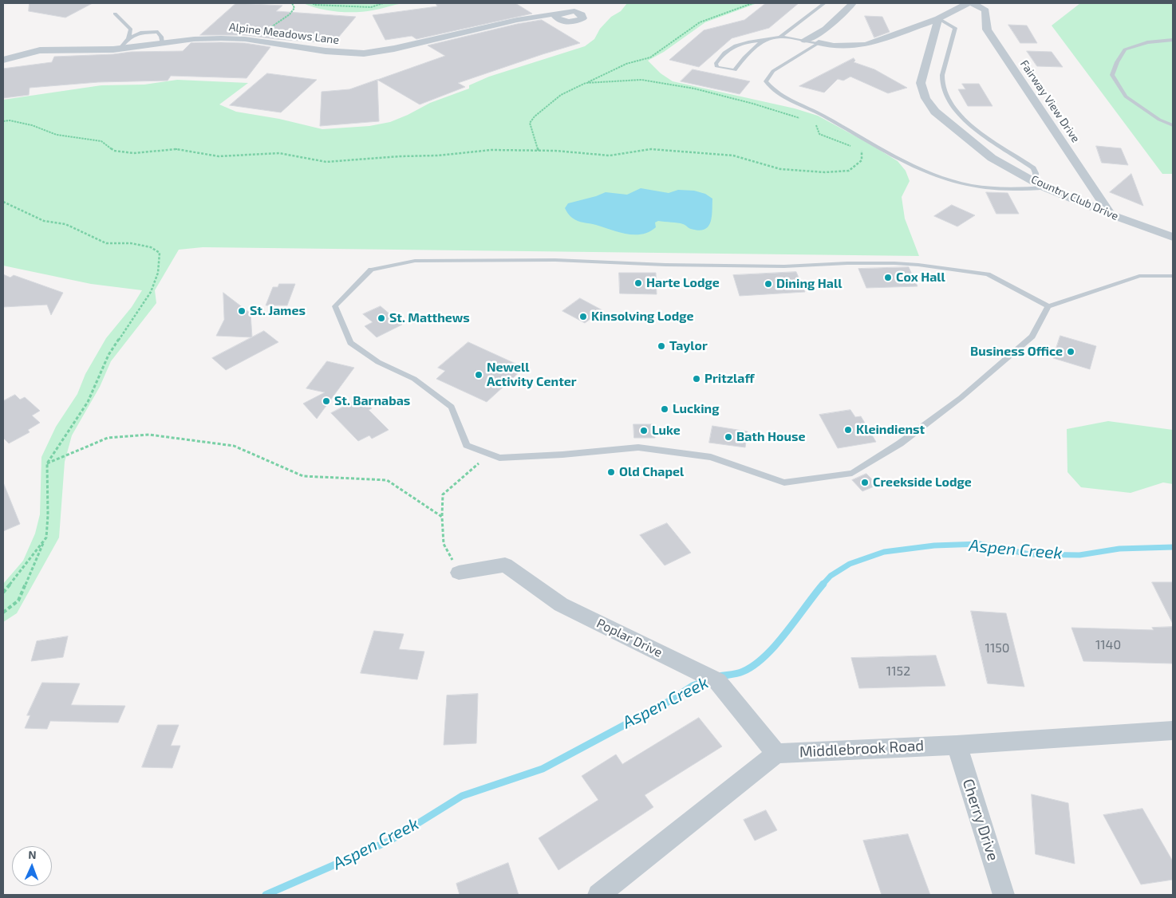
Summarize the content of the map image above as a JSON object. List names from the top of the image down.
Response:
{
  "streets": {
    "street": [
      "Alpine Meadows Lane",
      "Fairway View Drive",
      "Country Club Drive",
      "Poplar Drive",
      "Middlebrook Road",
      "Cherry Drive"
    ]
  },
  "crossings": [
    ["Fairway View Drive", "Country Club Drive"],
    ["Poplar Drive", "Middlebrook Road"],
    ["Middlebrook Road", "Cherry Drive"]
  ],
  "water": ["Aspen Creek"],
  "places": [
    "Cox Hall",
    "Harte Lodge",
    "Dining Hall",
    "St. James",
    "Kinsolving Lodge",
    "St. Matthews",
    "Taylor",
    "Business Office",
    "Newell Activity Center",
    "Pritzlaff",
    "St. Barnabas",
    "Lucking",
    "Kleindienst",
    "Luke",
    "Bath House",
    "Old Chapel",
    "Creekside Lodge"
  ],
  "house_numbers": ["1140", "1150", "1152"],
  "north": "top"
}
